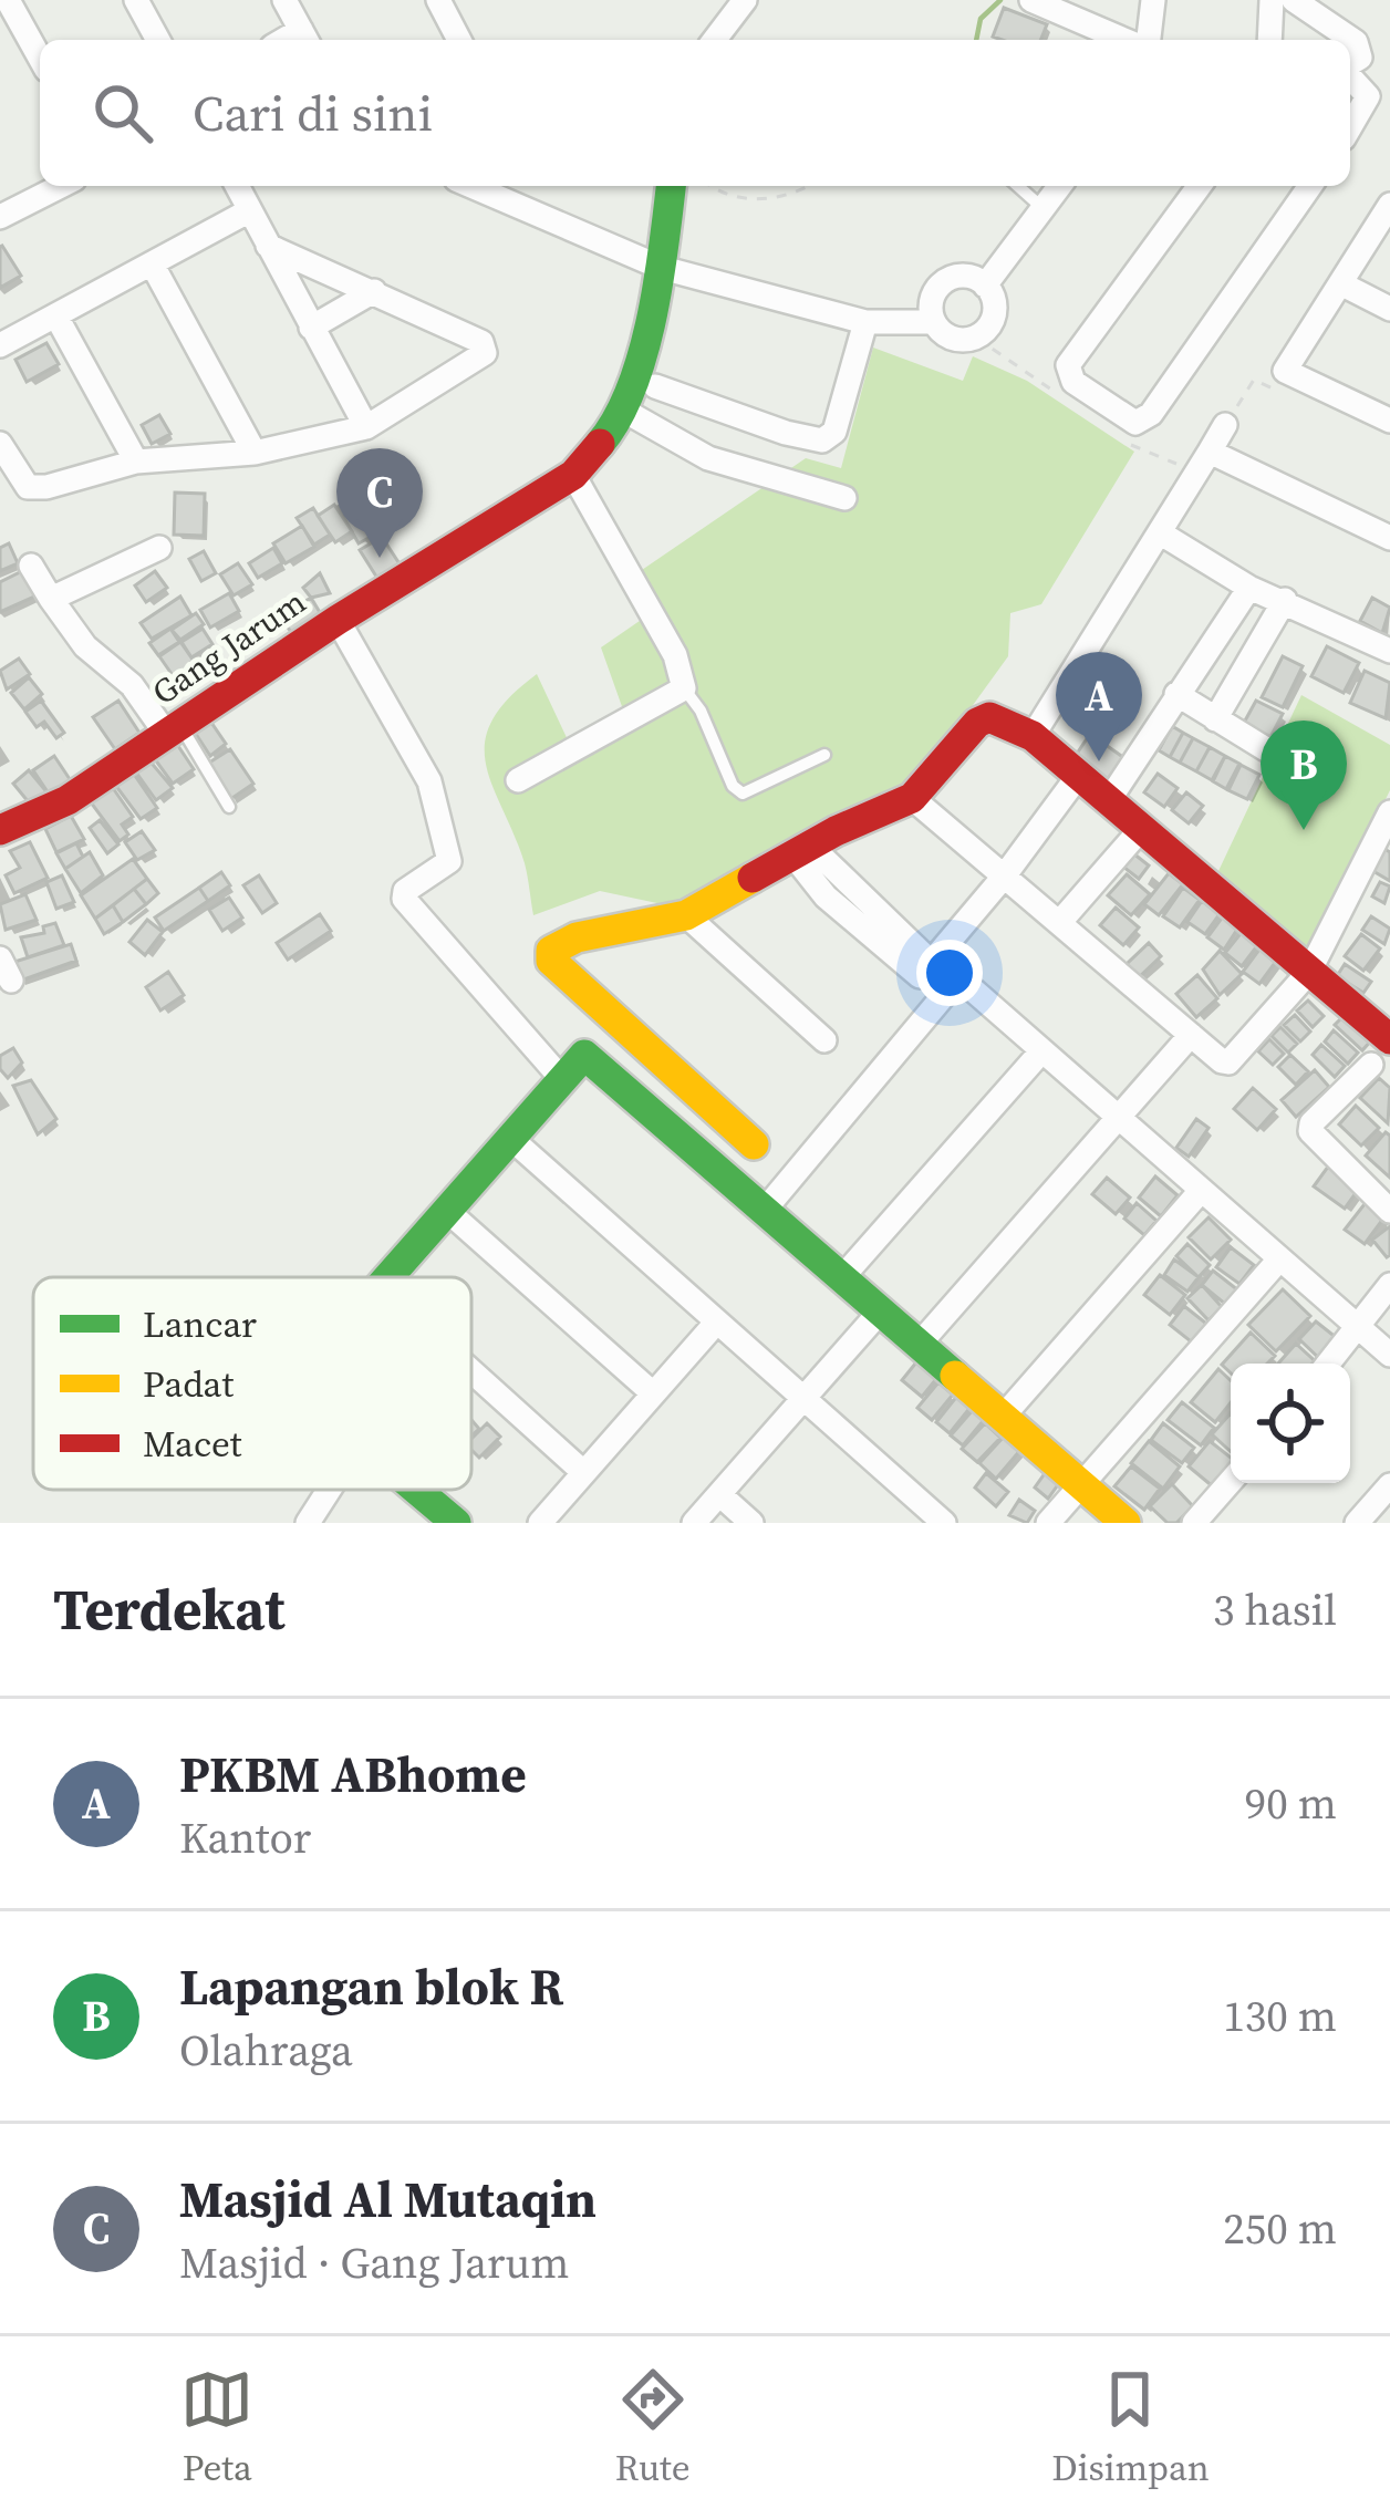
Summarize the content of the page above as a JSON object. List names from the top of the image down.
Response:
{
  "streets": {
    "street": ["Gang Jarum"]
  },
  "legend": ["Lancar", "Padat", "Macet"],
  "page": {
    "search": "Cari di sini",
    "pins": ["C", "A", "B"],
    "heading": ["Terdekat", "3 hasil"],
    "list": [
      {
        "mark": "A",
        "name": "PKBM ABhome",
        "note": "Kantor",
        "value": "90 m"
      },
      {
        "mark": "B",
        "name": "Lapangan blok R",
        "note": "Olahraga",
        "value": "130 m"
      },
      {
        "mark": "C",
        "name": "Masjid Al Mutaqin",
        "note": "Masjid · Gang Jarum",
        "value": "250 m"
      }
    ],
    "nav": ["Peta", "Rute", "Disimpan"]
  }
}
